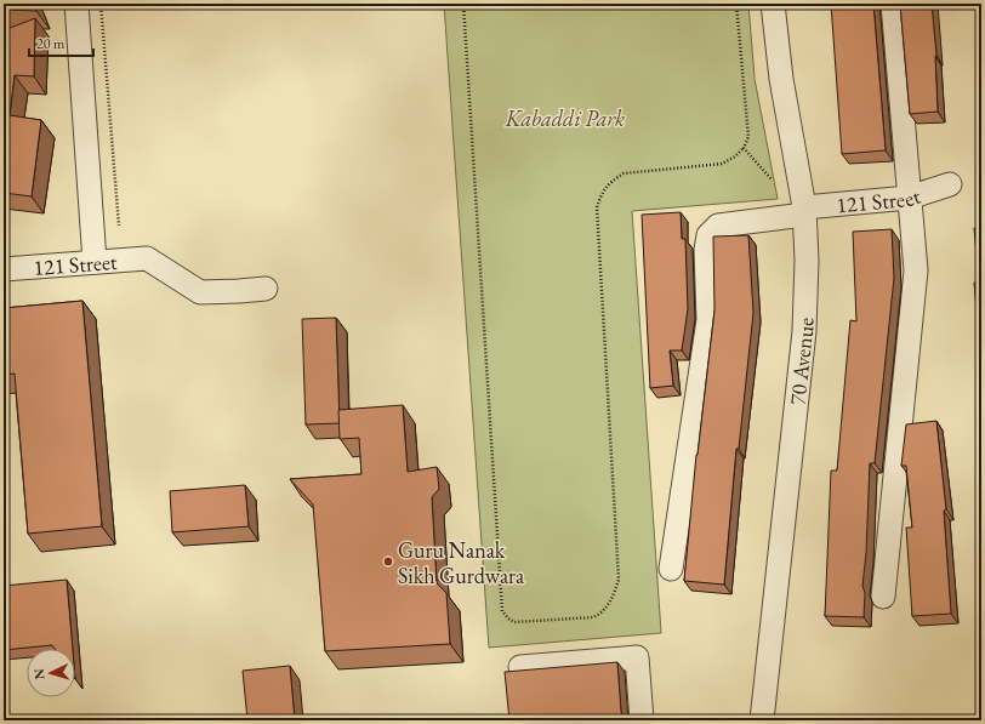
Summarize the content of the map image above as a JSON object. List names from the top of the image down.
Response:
{
  "streets": {
    "street": ["121 Street", "70 Avenue"]
  },
  "crossings": [
    ["121 Street", "70 Avenue"]
  ],
  "parks": ["Kabaddi Park"],
  "places": ["Guru Nanak Sikh Gurdwara"],
  "scale_bar": "20 m",
  "north": "left"
}
